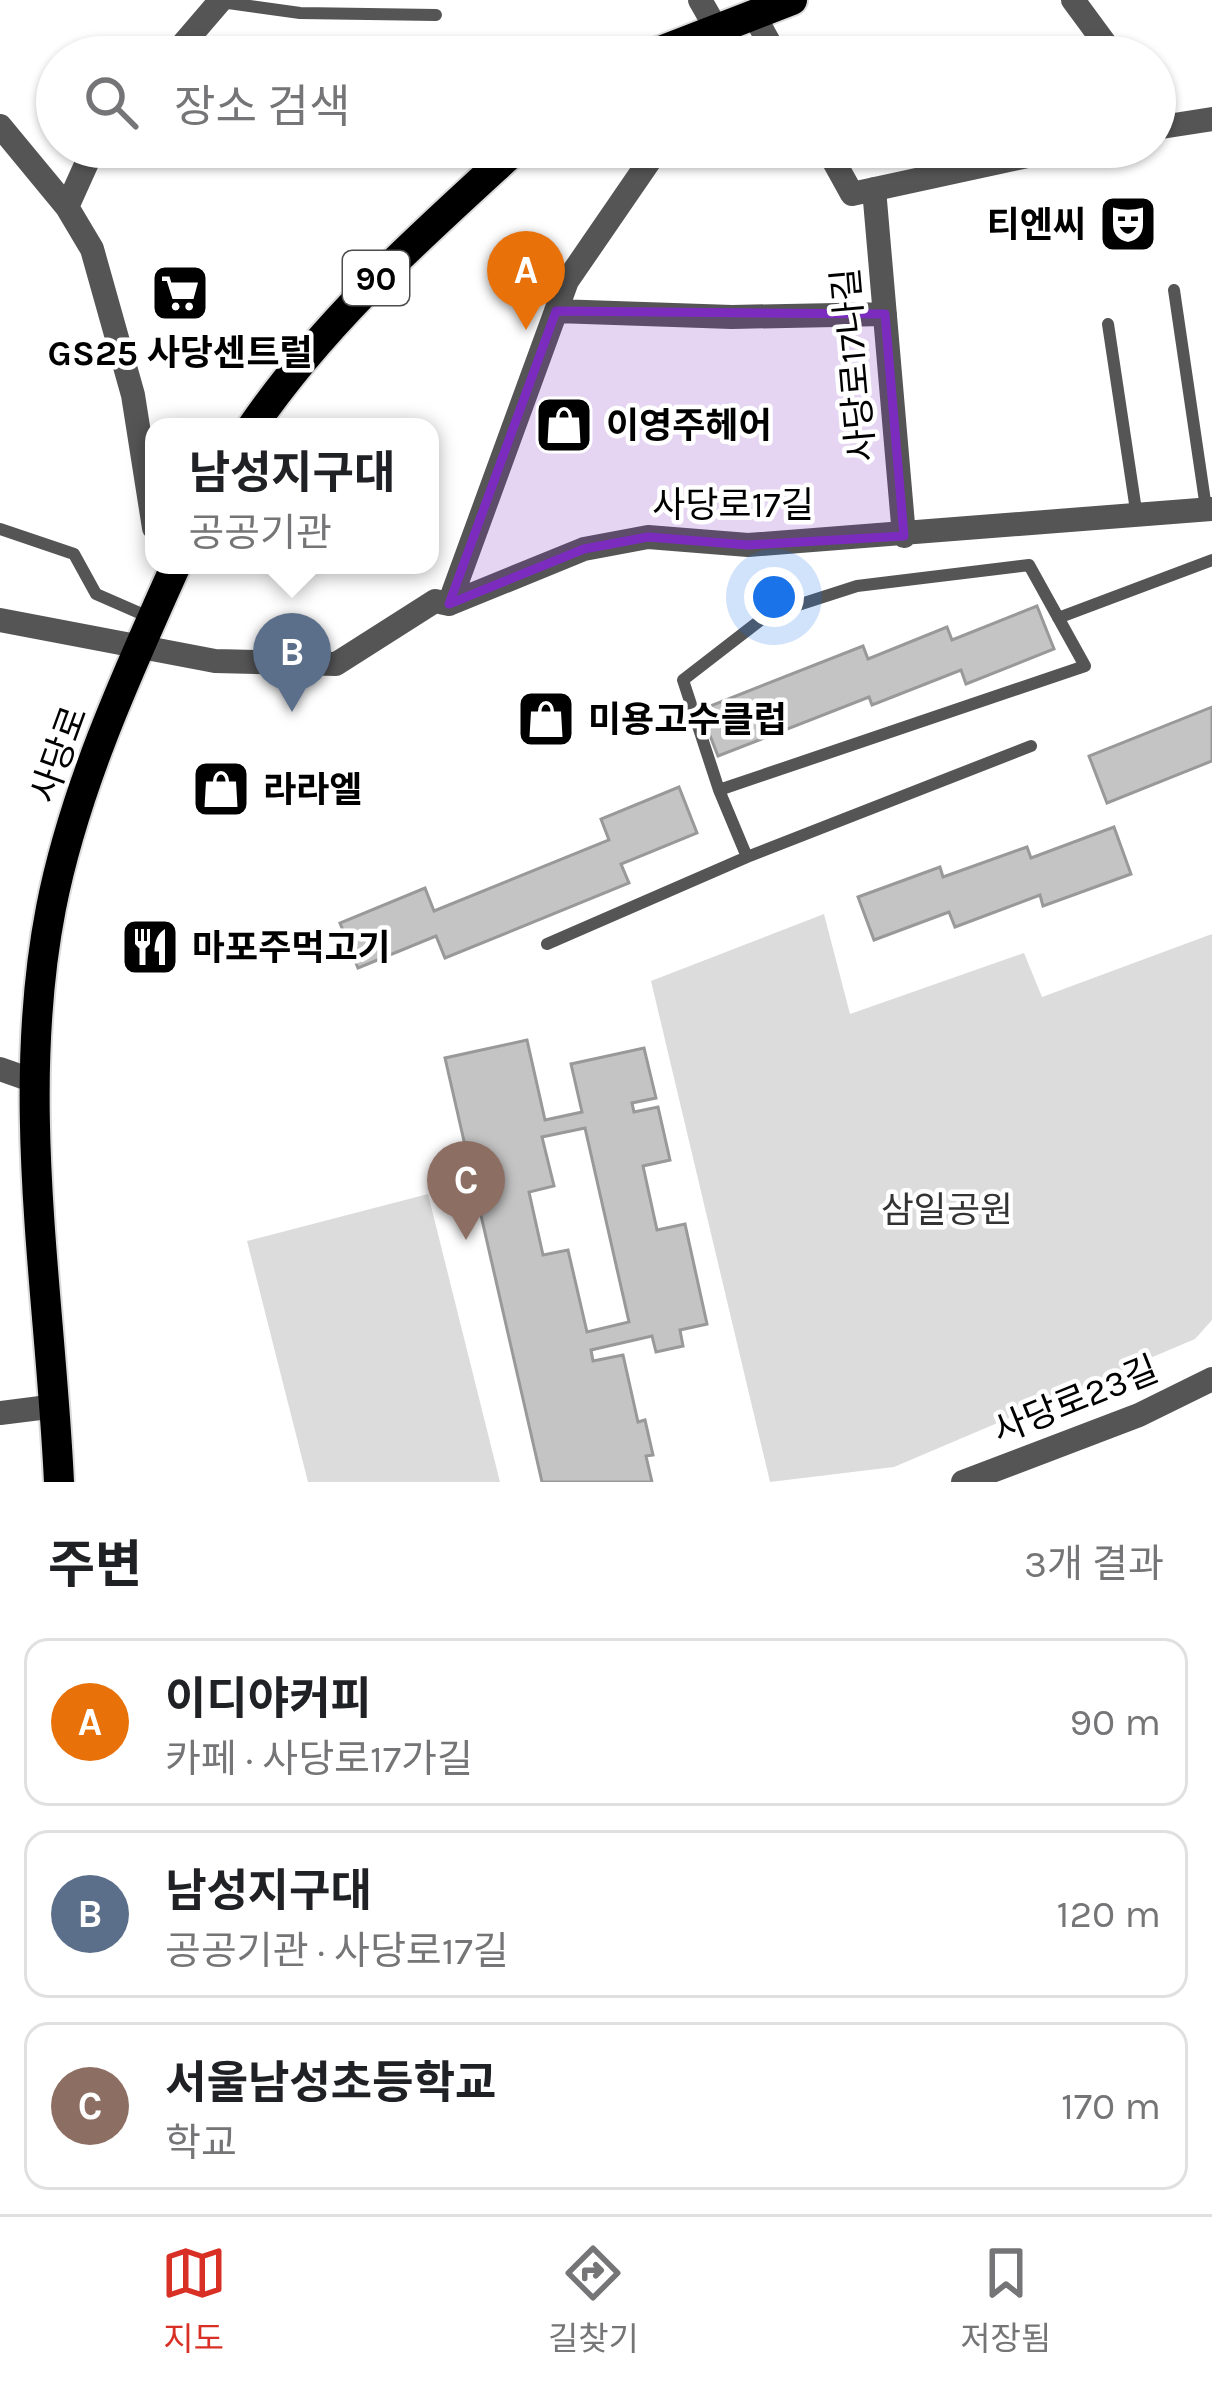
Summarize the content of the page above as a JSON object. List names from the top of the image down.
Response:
{
  "streets": {
    "main road": ["90", "사당로"],
    "street": ["사당로17나길", "사당로17길", "사당로23길"]
  },
  "crossings": [
    ["사당로17나길", "사당로17길"],
    ["사당로17길", "사당로"]
  ],
  "parks": ["삼일공원"],
  "places": {
    "theatre": ["티엔씨"],
    "supermarket": ["GS25 사당센트럴"],
    "shop": ["이영주헤어", "미용고수클럽", "라라엘"],
    "restaurant": ["마포주먹고기"]
  },
  "page": {
    "search": "장소 검색",
    "pins": ["A", "B", "C"],
    "popup": ["남성지구대", "공공기관"],
    "heading": ["주변", "3개 결과"],
    "list": [
      {
        "mark": "A",
        "name": "이디야커피",
        "note": "카페 · 사당로17가길",
        "value": "90 m"
      },
      {
        "mark": "B",
        "name": "남성지구대",
        "note": "공공기관 · 사당로17길",
        "value": "120 m"
      },
      {
        "mark": "C",
        "name": "서울남성초등학교",
        "note": "학교",
        "value": "170 m"
      }
    ],
    "nav": ["지도", "길찾기", "저장됨"]
  }
}
